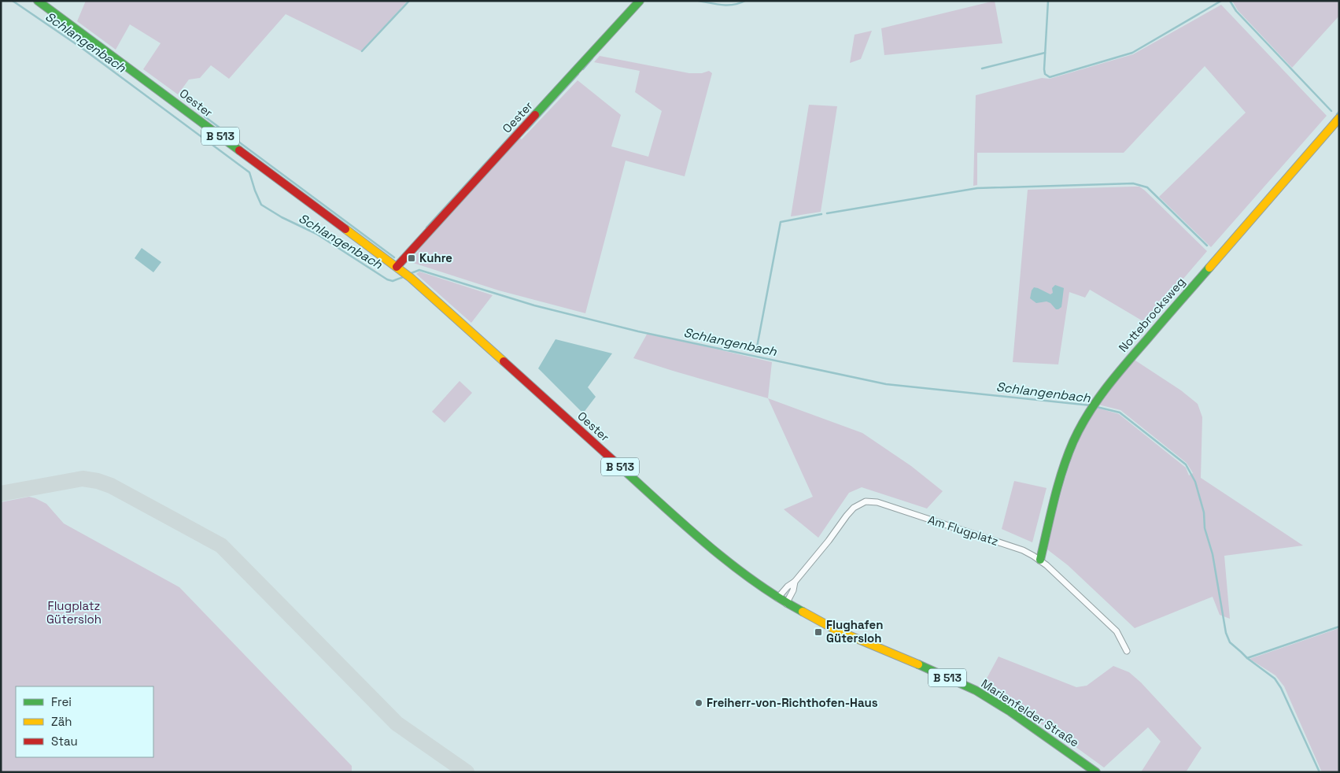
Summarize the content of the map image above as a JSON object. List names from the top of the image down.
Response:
{
  "streets": {
    "main road": [
      "Oester",
      "B 513",
      "Nottebrocksweg",
      "Marienfelder Straße"
    ],
    "street": ["Am Flugplatz"]
  },
  "crossings": [
    ["Oester", "Am Flugplatz"],
    ["Oester", "Marienfelder Straße"],
    ["Nottebrocksweg", "Am Flugplatz"],
    ["Am Flugplatz", "Marienfelder Straße"]
  ],
  "water": ["Schlangenbach"],
  "parks": ["Flugplatz Gütersloh"],
  "places": {
    "transit": ["Kuhre", "Flughafen Gütersloh"],
    "other": ["Freiherr-von-Richthofen-Haus"]
  },
  "legend": ["Frei", "Zäh", "Stau"]
}
